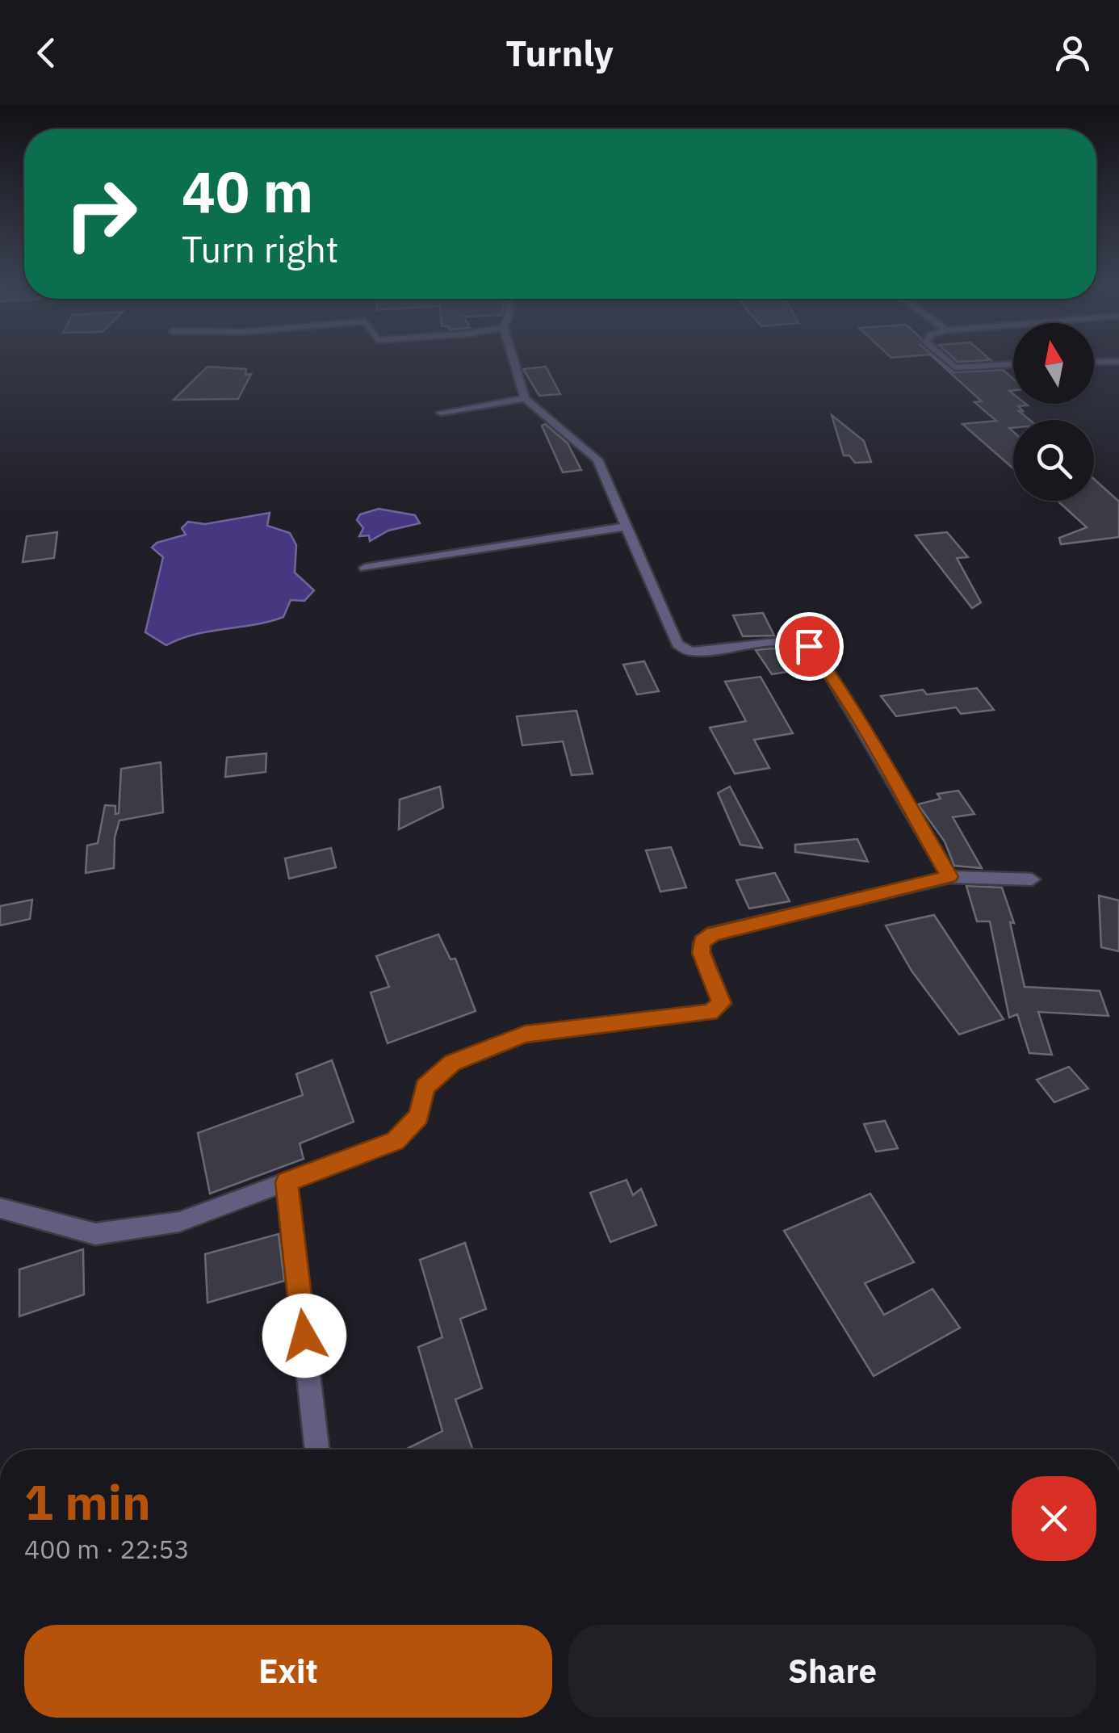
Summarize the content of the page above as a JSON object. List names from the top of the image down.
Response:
{
  "north": "top",
  "page": {
    "header": "Turnly",
    "turn": ["40 m", "Turn right"],
    "heading": ["1 min", "400 m · 22:53"],
    "buttons": ["Exit", "Share"]
  }
}
